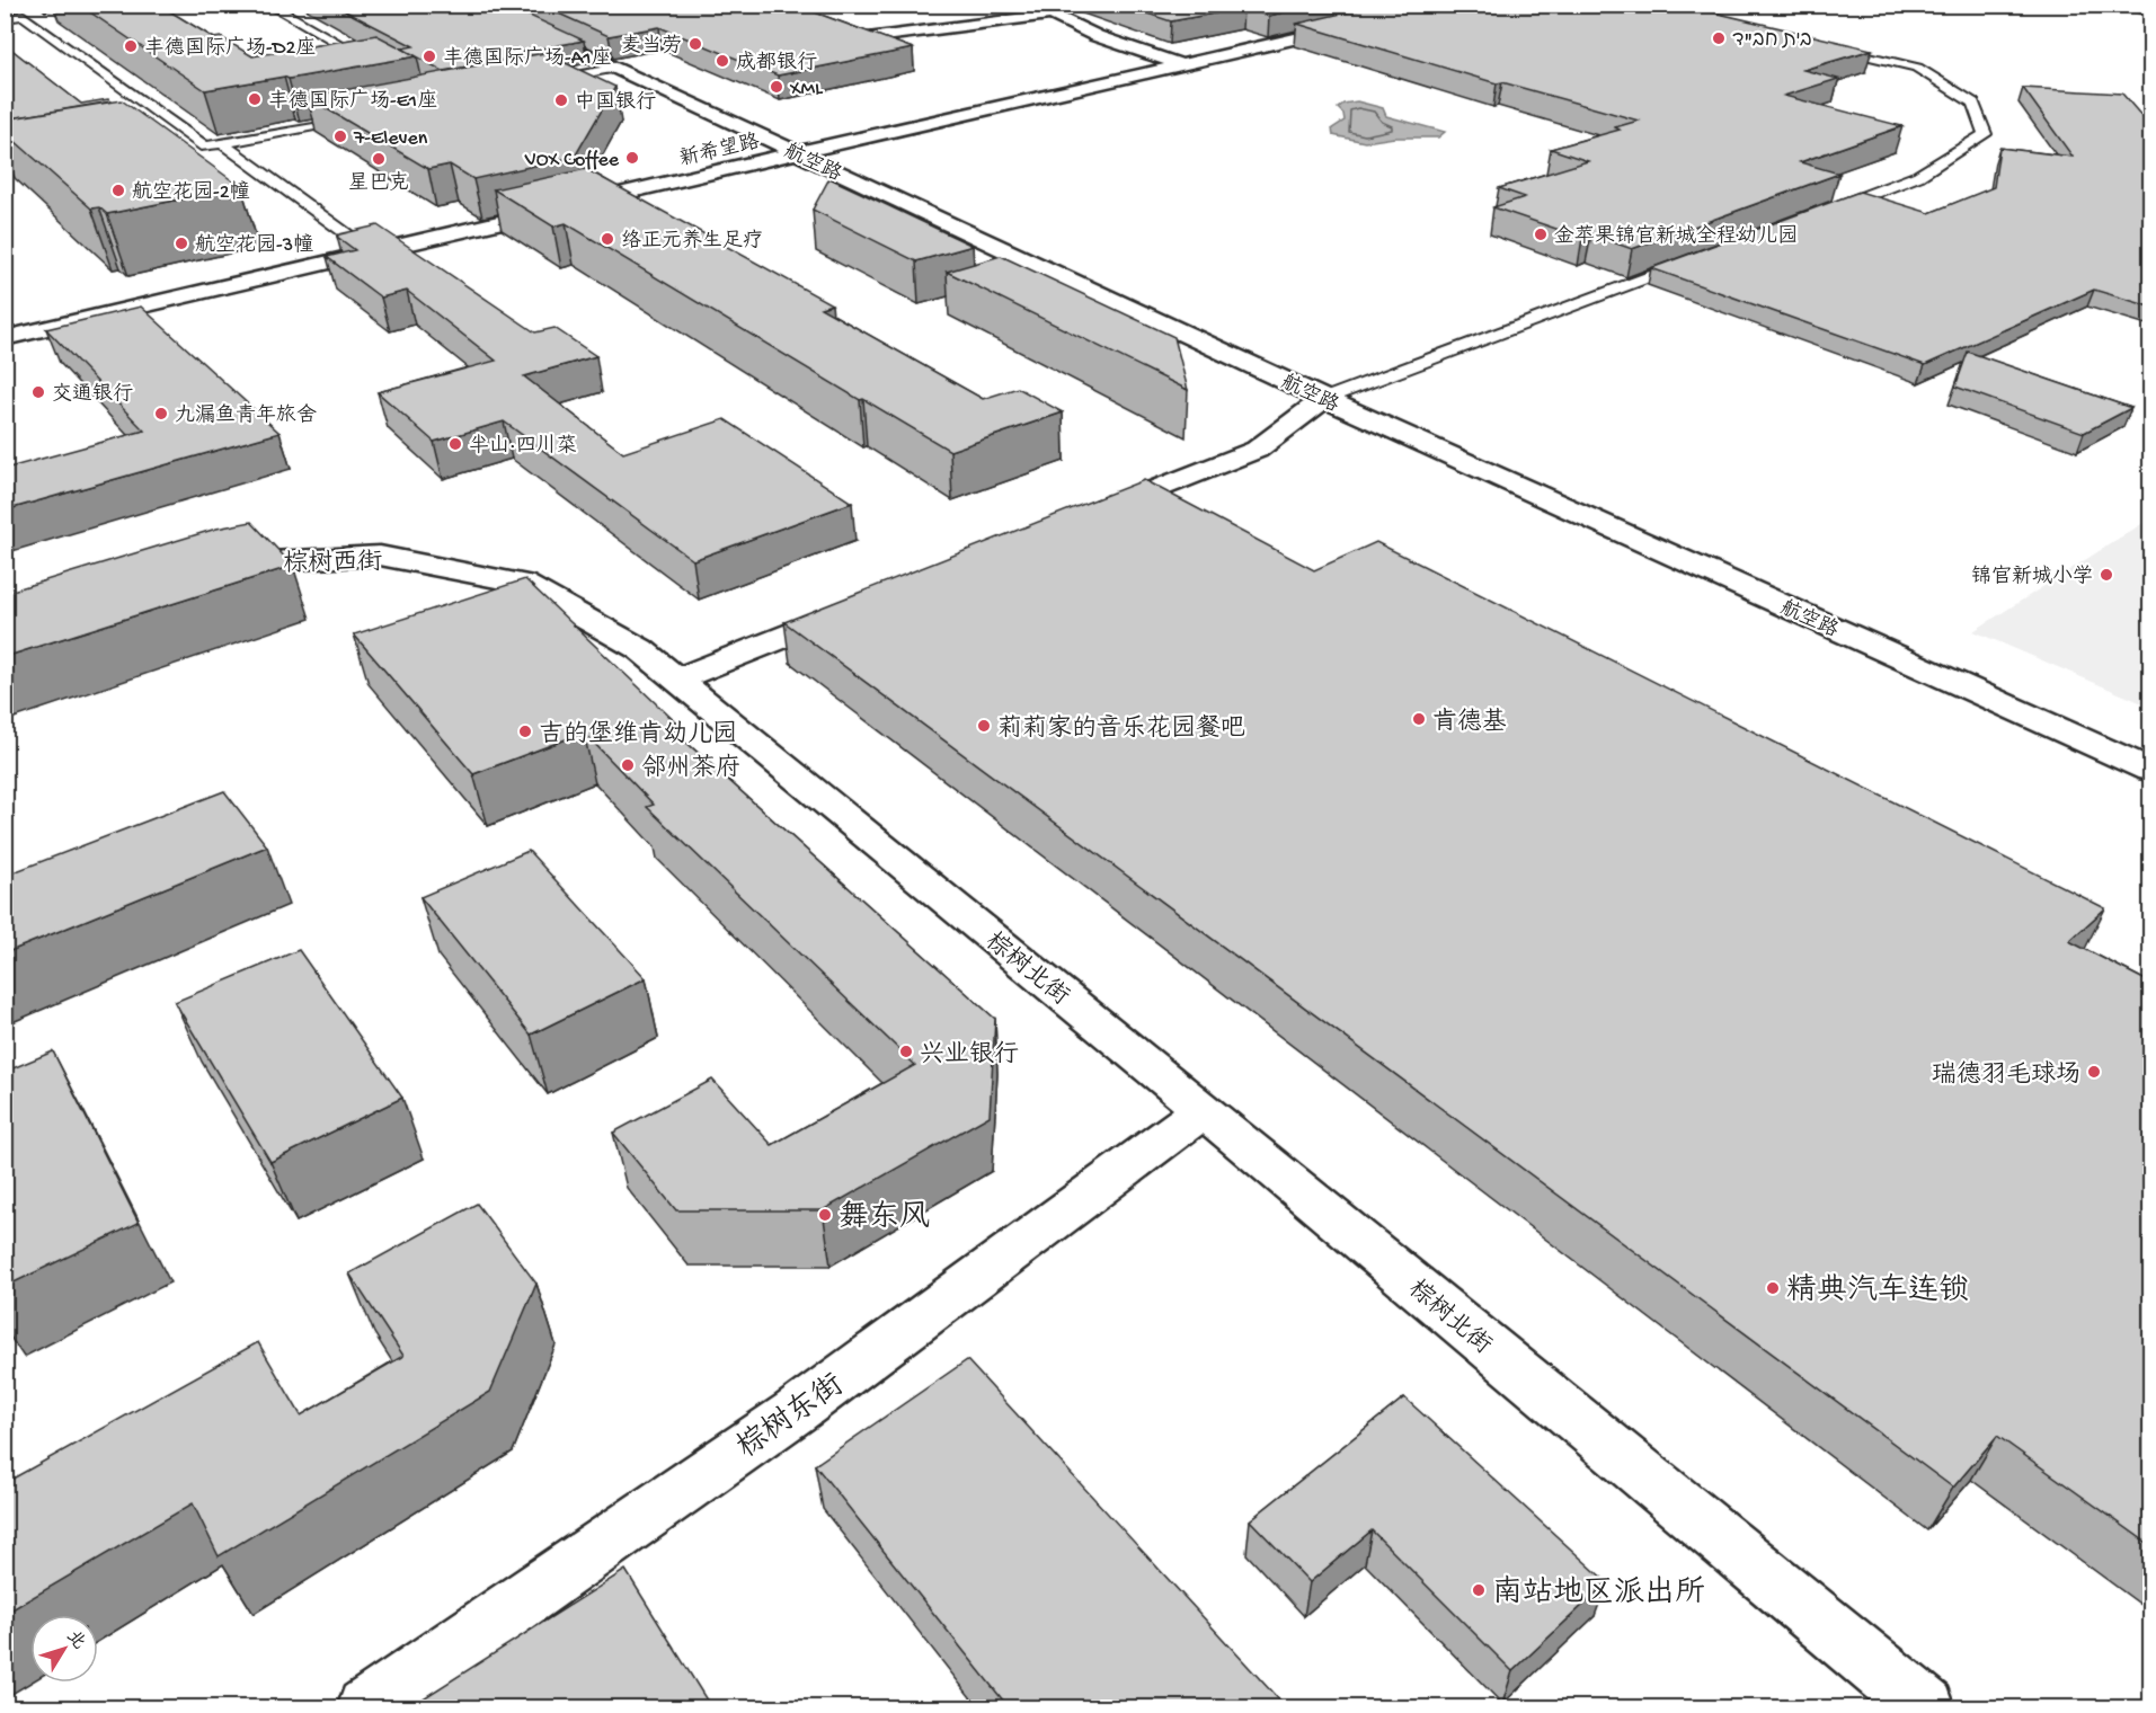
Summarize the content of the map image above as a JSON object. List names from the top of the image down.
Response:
{
  "streets": {
    "main road": [
      "新希望路",
      "航空路",
      "棕树西街",
      "棕树北街",
      "棕树东街"
    ]
  },
  "crossings": [
    ["新希望路", "航空路"],
    ["棕树西街", "棕树北街"],
    ["棕树北街", "棕树东街"]
  ],
  "places": [
    "בית חב\"ד",
    "麦当劳",
    "丰德国际广场-D2座",
    "丰德国际广场-A1座",
    "成都银行",
    "XML",
    "丰德国际广场-E1座",
    "中国银行",
    "7-Eleven",
    "VOX Coffee",
    "星巴克",
    "航空花园-2幢",
    "金苹果锦官新城全程幼儿园",
    "络正元养生足疗",
    "航空花园-3幢",
    "交通银行",
    "九漏鱼青年旅舍",
    "半山·四川菜",
    "锦官新城小学",
    "肯德基",
    "莉莉家的音乐花园餐吧",
    "吉的堡维肯幼儿园",
    "邻州茶府",
    "兴业银行",
    "瑞德羽毛球场",
    "舞东风",
    "精典汽车连锁",
    "南站地区派出所"
  ],
  "north": "top right"
}
